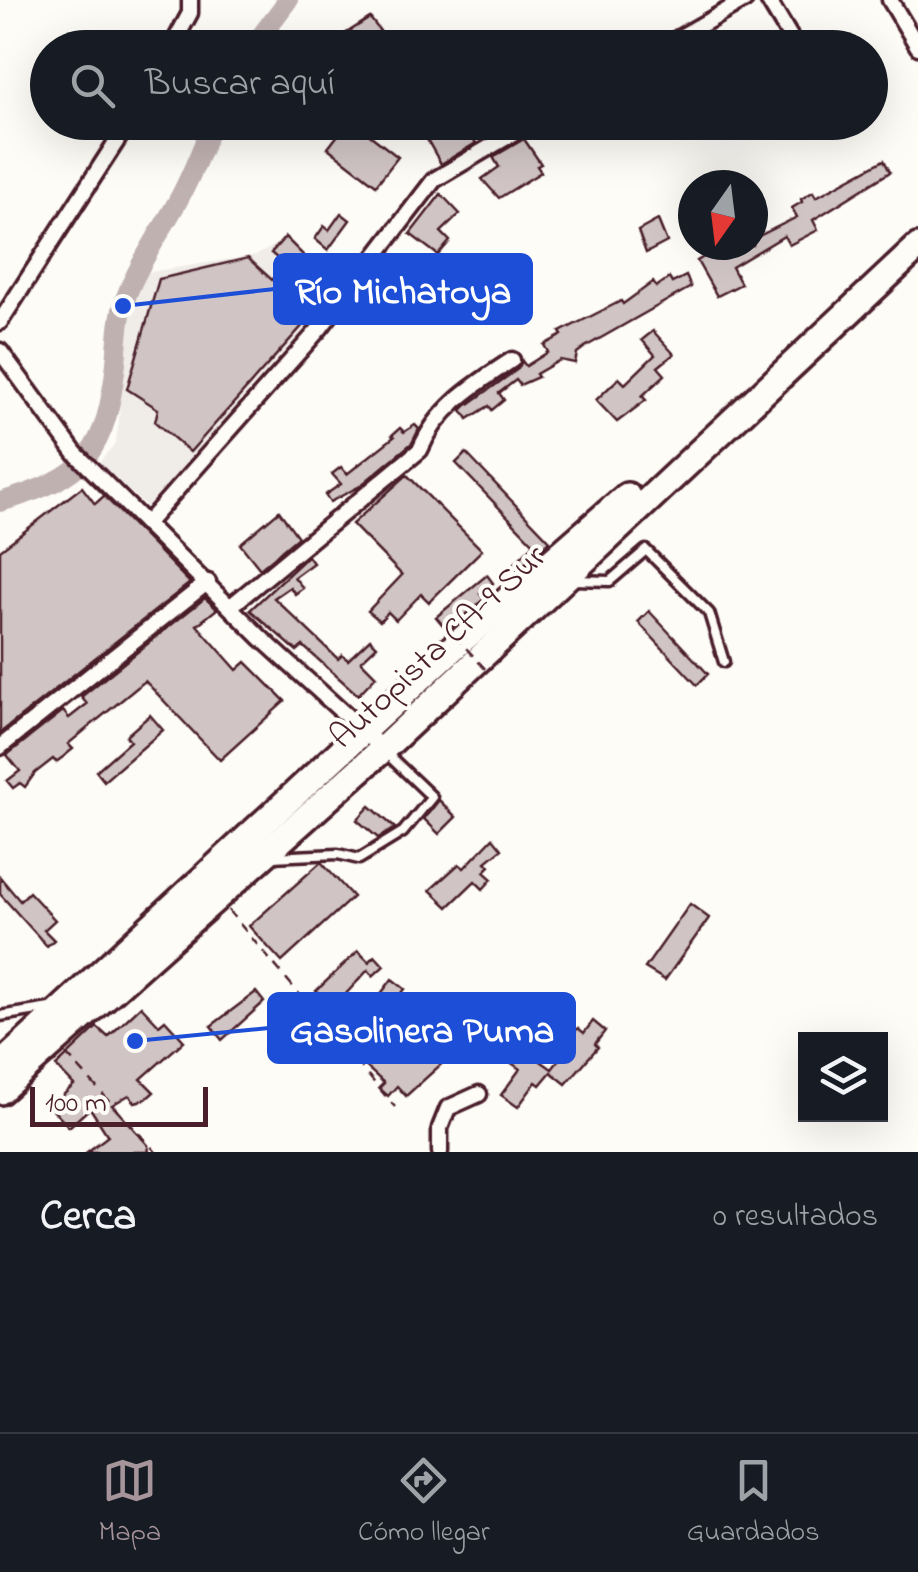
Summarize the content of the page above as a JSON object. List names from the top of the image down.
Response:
{
  "streets": {
    "highway": ["Autopista CA-9 Sur"]
  },
  "places": ["Río Michatoya", "Gasolinera Puma"],
  "scale_bar": "100 m",
  "north": "bottom",
  "page": {
    "search": "Buscar aquí",
    "scale": "100 m",
    "heading": ["Cerca", "0 resultados"],
    "nav": ["Mapa", "Cómo llegar", "Guardados"]
  }
}
